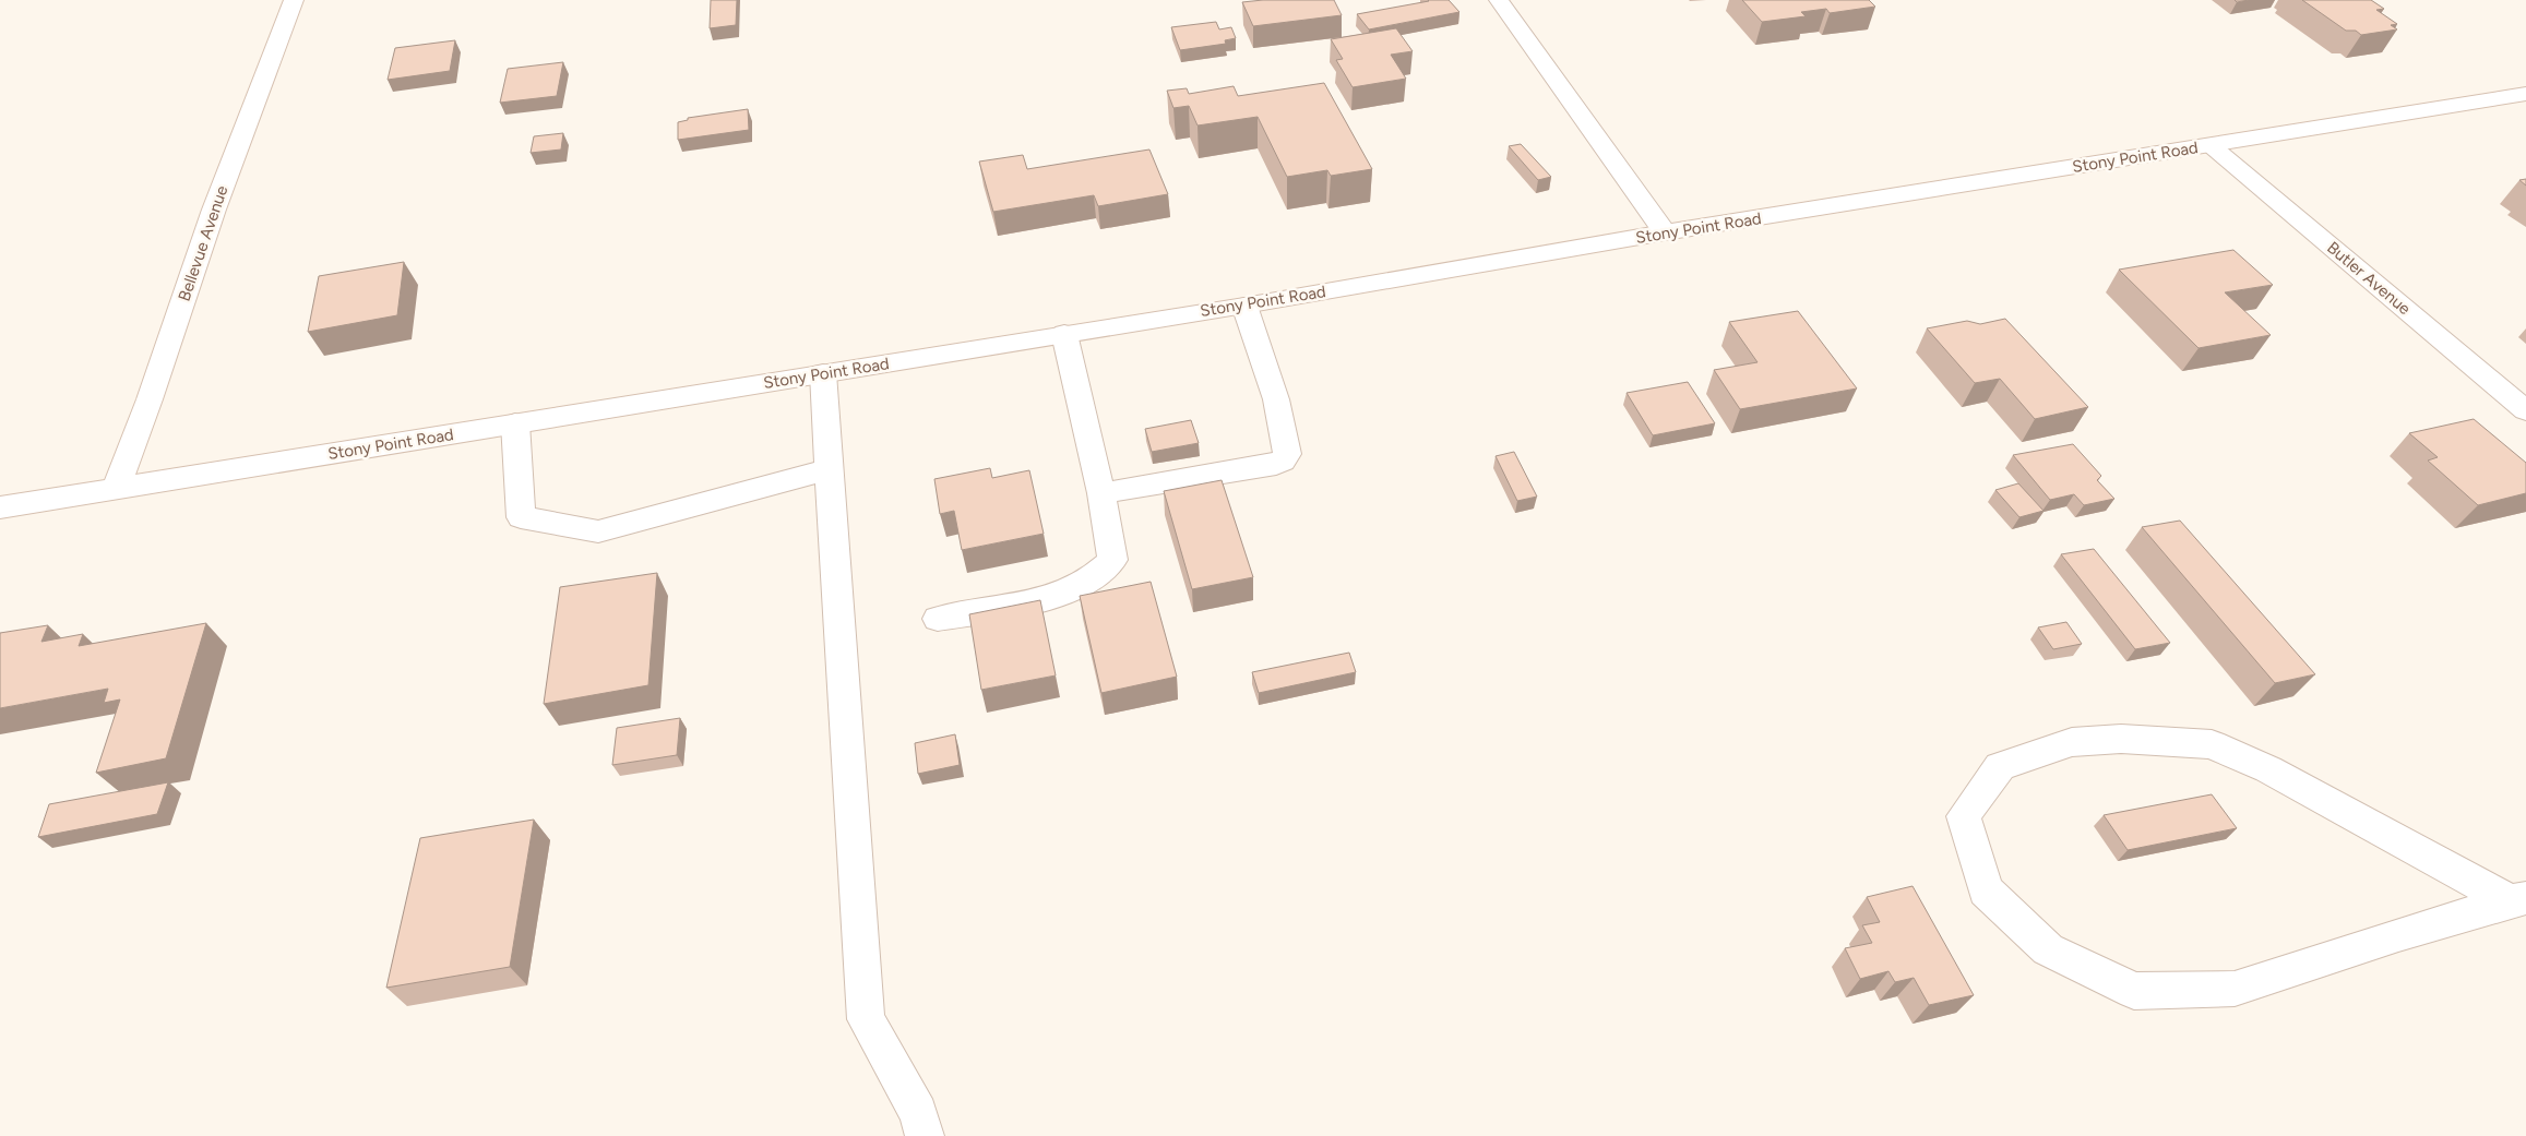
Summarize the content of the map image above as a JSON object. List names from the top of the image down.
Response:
{
  "streets": {
    "main road": ["Stony Point Road", "Bellevue Avenue", "Butler Avenue"]
  },
  "crossings": [
    ["Stony Point Road", "Bellevue Avenue"],
    ["Stony Point Road", "Butler Avenue"]
  ]
}
